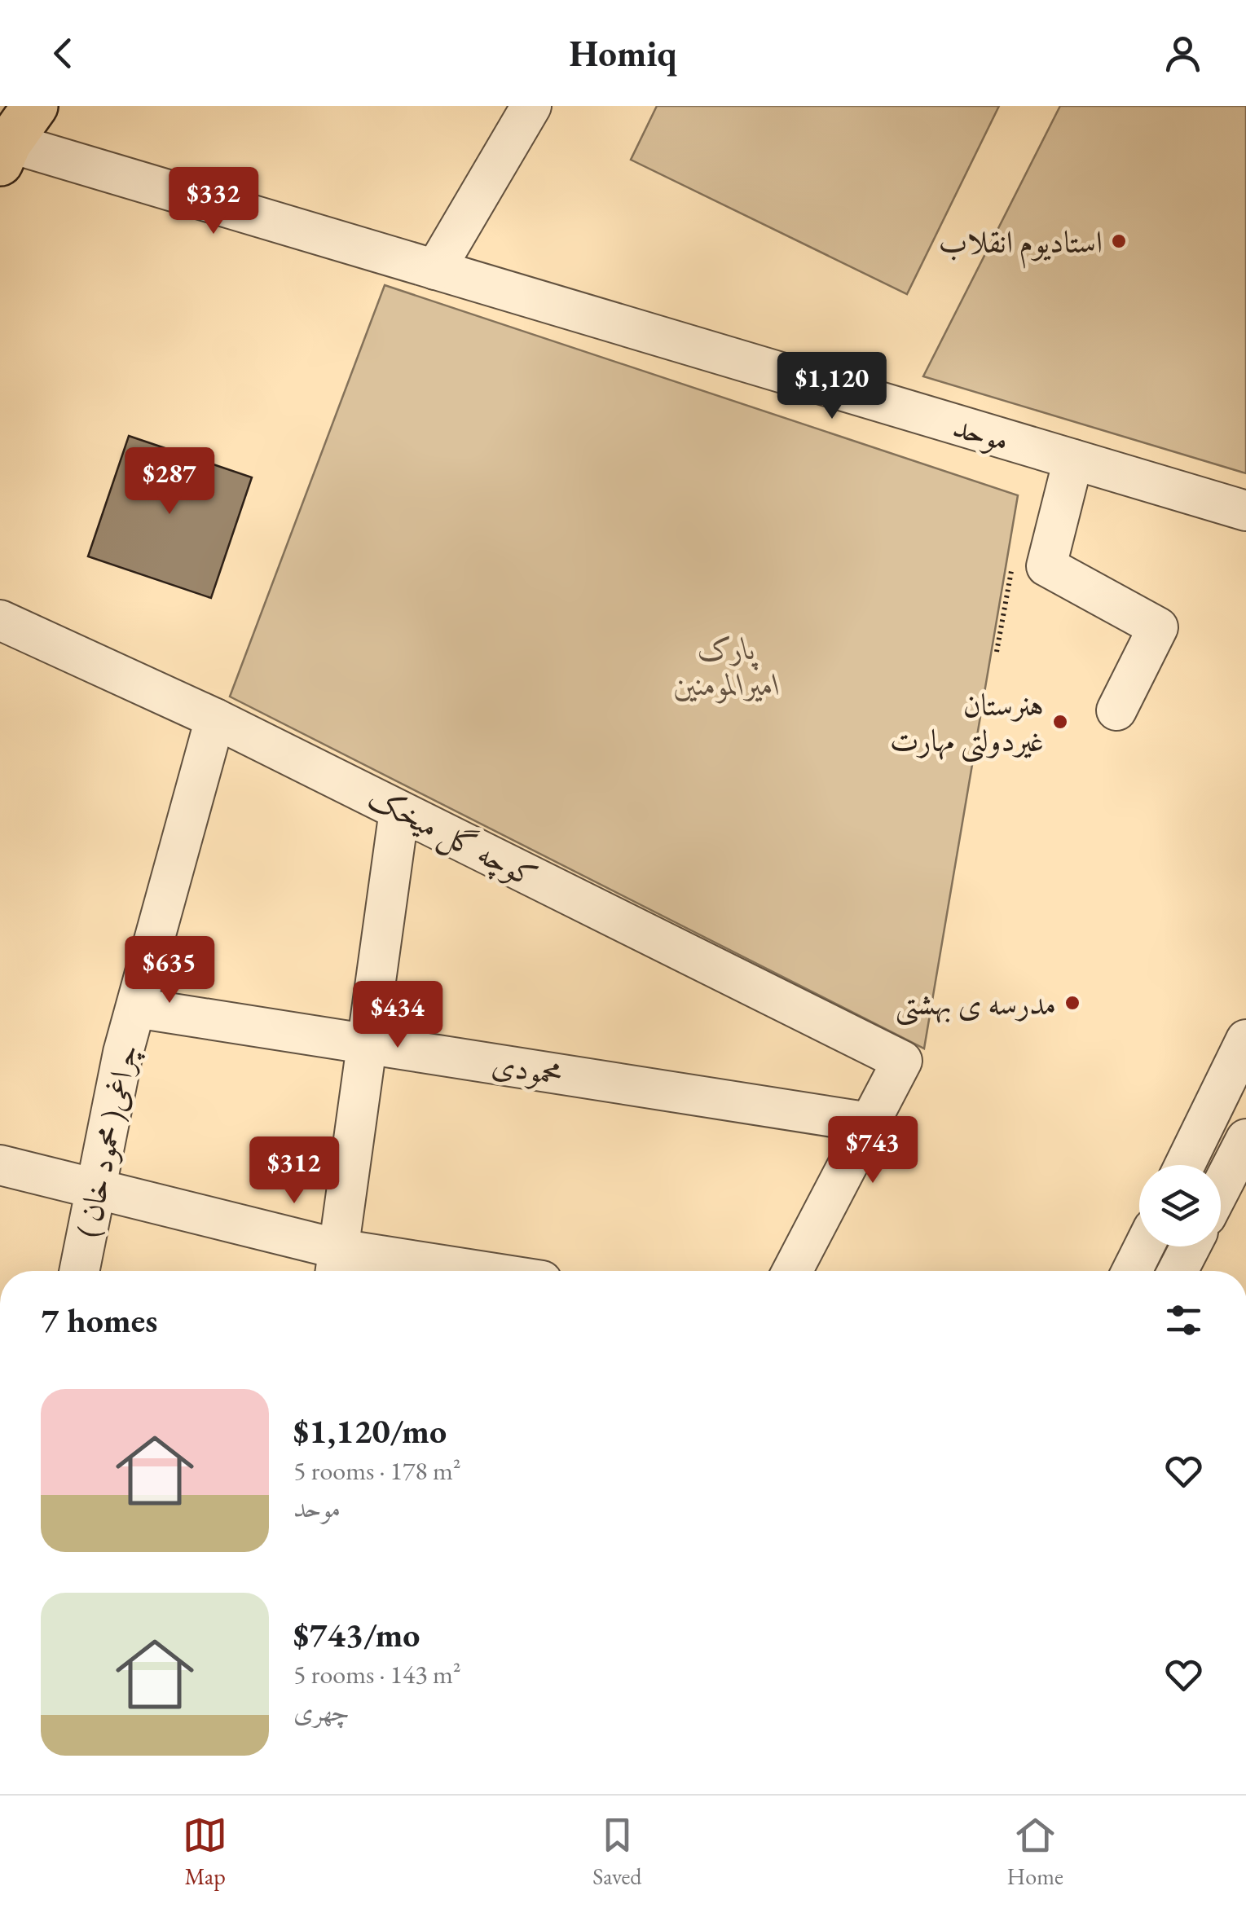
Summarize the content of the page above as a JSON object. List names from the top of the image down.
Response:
{
  "streets": {
    "street": [
      "موحد",
      "کوچه گل میخک",
      "محمودی",
      "چراغی( محمود خان )"
    ]
  },
  "crossings": [
    ["کوچه گل میخک", "محمودی"],
    ["کوچه گل میخک", "چراغی( محمود خان )"],
    ["محمودی", "چراغی( محمود خان )"]
  ],
  "parks": ["پارک امیرالمومنین"],
  "places": ["استادیوم انقلاب", "هنرستان غیردولتی مهارت", "مدرسه ی بهشتی"],
  "page": {
    "header": "Homiq",
    "price": [
      "$332",
      "$1,120",
      "$287",
      "$635",
      "$434",
      "$743",
      "$312"
    ],
    "heading": "7 homes",
    "list": [
      {
        "name": "$1,120/mo",
        "note": "5 rooms · 178 m² · موحد"
      },
      {
        "name": "$743/mo",
        "note": "5 rooms · 143 m² · چهری"
      }
    ],
    "tabs": ["Map", "Saved", "Home"]
  }
}
